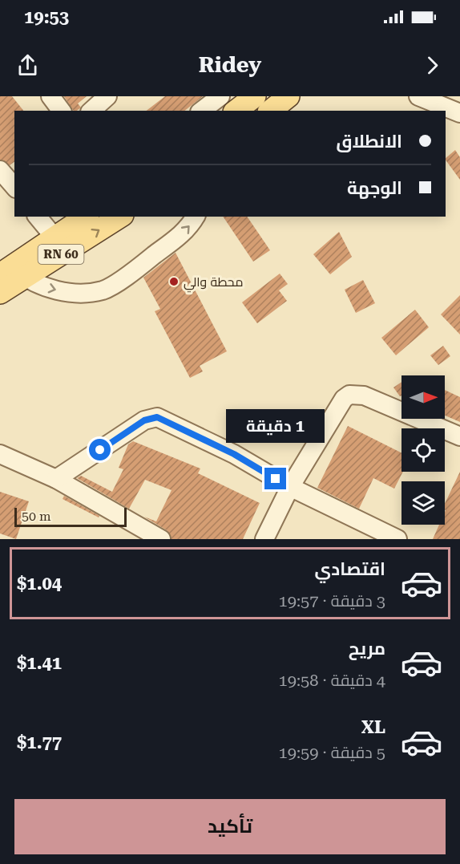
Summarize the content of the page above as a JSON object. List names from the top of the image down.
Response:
{
  "streets": {
    "main road": ["RN 60"]
  },
  "places": ["محطة والي"],
  "scale_bar": "50 m",
  "north": "right",
  "page": {
    "status": "19:53",
    "header": "Ridey",
    "banner": ["الانطلاق", "الوجهة"],
    "bubble": "1 دقيقة",
    "scale": "50 m",
    "list": [
      {
        "name": "اقتصادي",
        "note": "3 دقيقة · 19:57",
        "value": "$1.04"
      },
      {
        "name": "مريح",
        "note": "4 دقيقة · 19:58",
        "value": "$1.41"
      },
      {
        "name": "XL",
        "note": "5 دقيقة · 19:59",
        "value": "$1.77"
      }
    ],
    "buttons": "تأكيد"
  }
}
